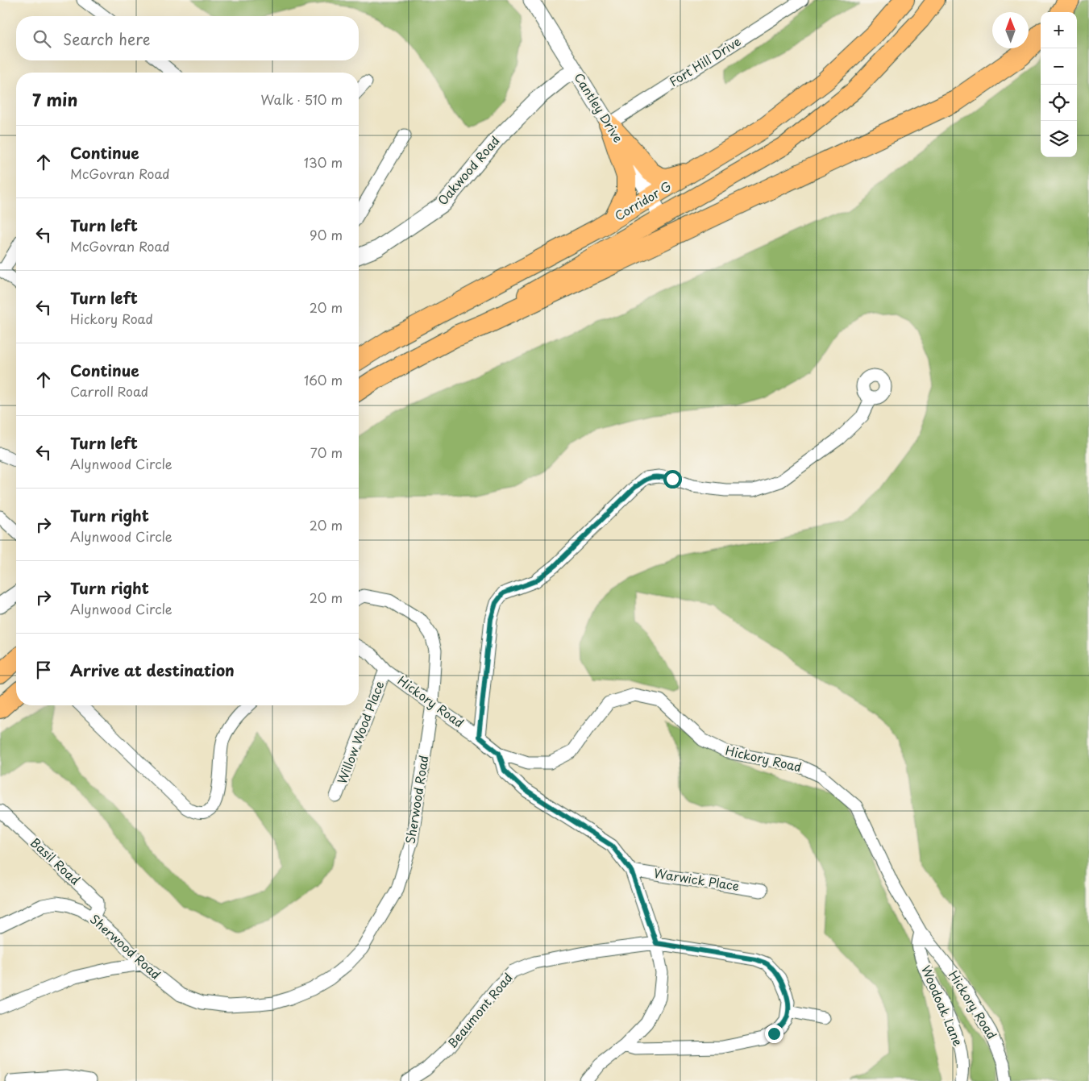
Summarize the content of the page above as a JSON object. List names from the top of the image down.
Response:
{
  "streets": {
    "highway": ["Corridor G"],
    "street": [
      "Fort Hill Drive",
      "Cantley Drive",
      "Oakwood Road",
      "Hickory Road",
      "Willow Wood Place",
      "Sherwood Road",
      "Basil Road",
      "Warwick Place",
      "Woodoak Lane",
      "Beaumont Road"
    ]
  },
  "crossings": [
    ["Fort Hill Drive", "Cantley Drive"],
    ["Cantley Drive", "Oakwood Road"],
    ["Cantley Drive", "Corridor G"],
    ["Hickory Road", "Willow Wood Place"],
    ["Hickory Road", "Sherwood Road"],
    ["Hickory Road", "Woodoak Lane"],
    ["Sherwood Road", "Basil Road"]
  ],
  "north": "top",
  "page": {
    "map_buttons": ["+", "−"],
    "search": "Search here",
    "heading": ["7 min", "Walk · 510 m"],
    "list": [
      ["Continue", "McGovran Road", "130 m"],
      ["Turn left", "McGovran Road", "90 m"],
      ["Turn left", "Hickory Road", "20 m"],
      ["Continue", "Carroll Road", "160 m"],
      ["Turn left", "Alynwood Circle", "70 m"],
      ["Turn right", "Alynwood Circle", "20 m"],
      ["Turn right", "Alynwood Circle", "20 m"],
      "Arrive at destination"
    ]
  }
}
